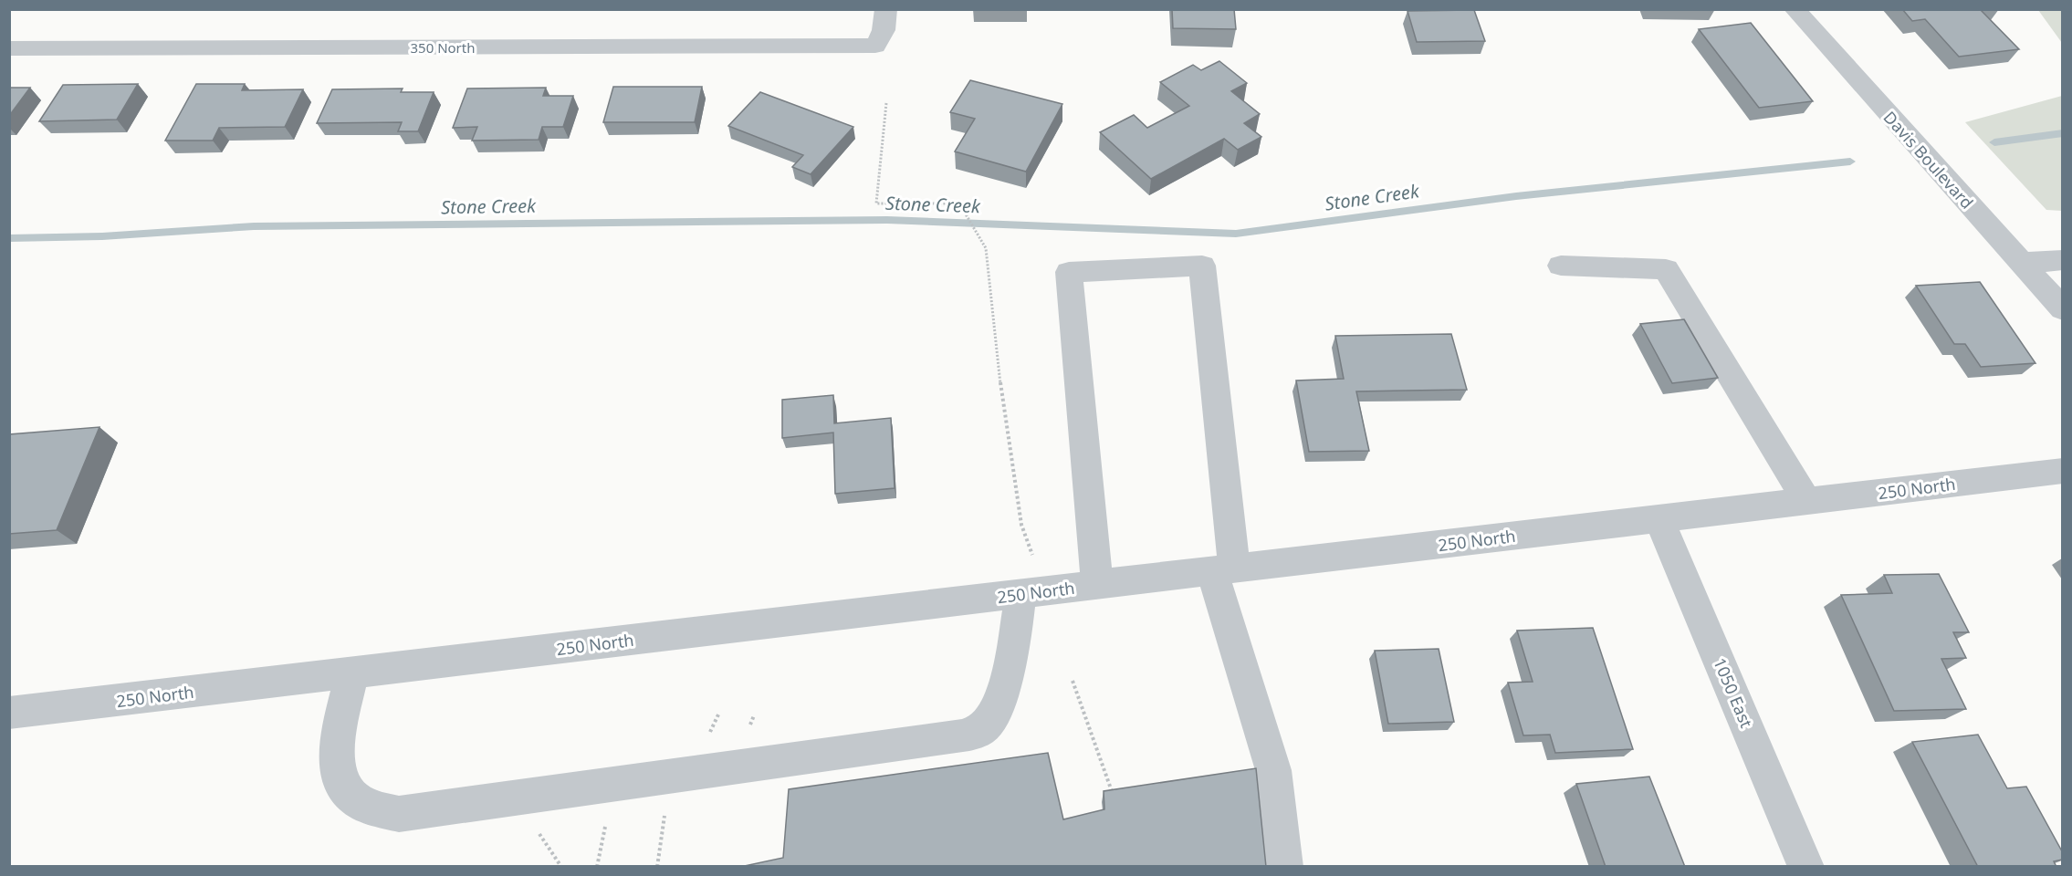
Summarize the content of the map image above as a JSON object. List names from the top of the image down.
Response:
{
  "streets": {
    "street": [
      "350 North",
      "Davis Boulevard",
      "250 North",
      "1050 East"
    ]
  },
  "crossings": [
    ["250 North", "1050 East"]
  ],
  "water": ["Stone Creek"]
}
